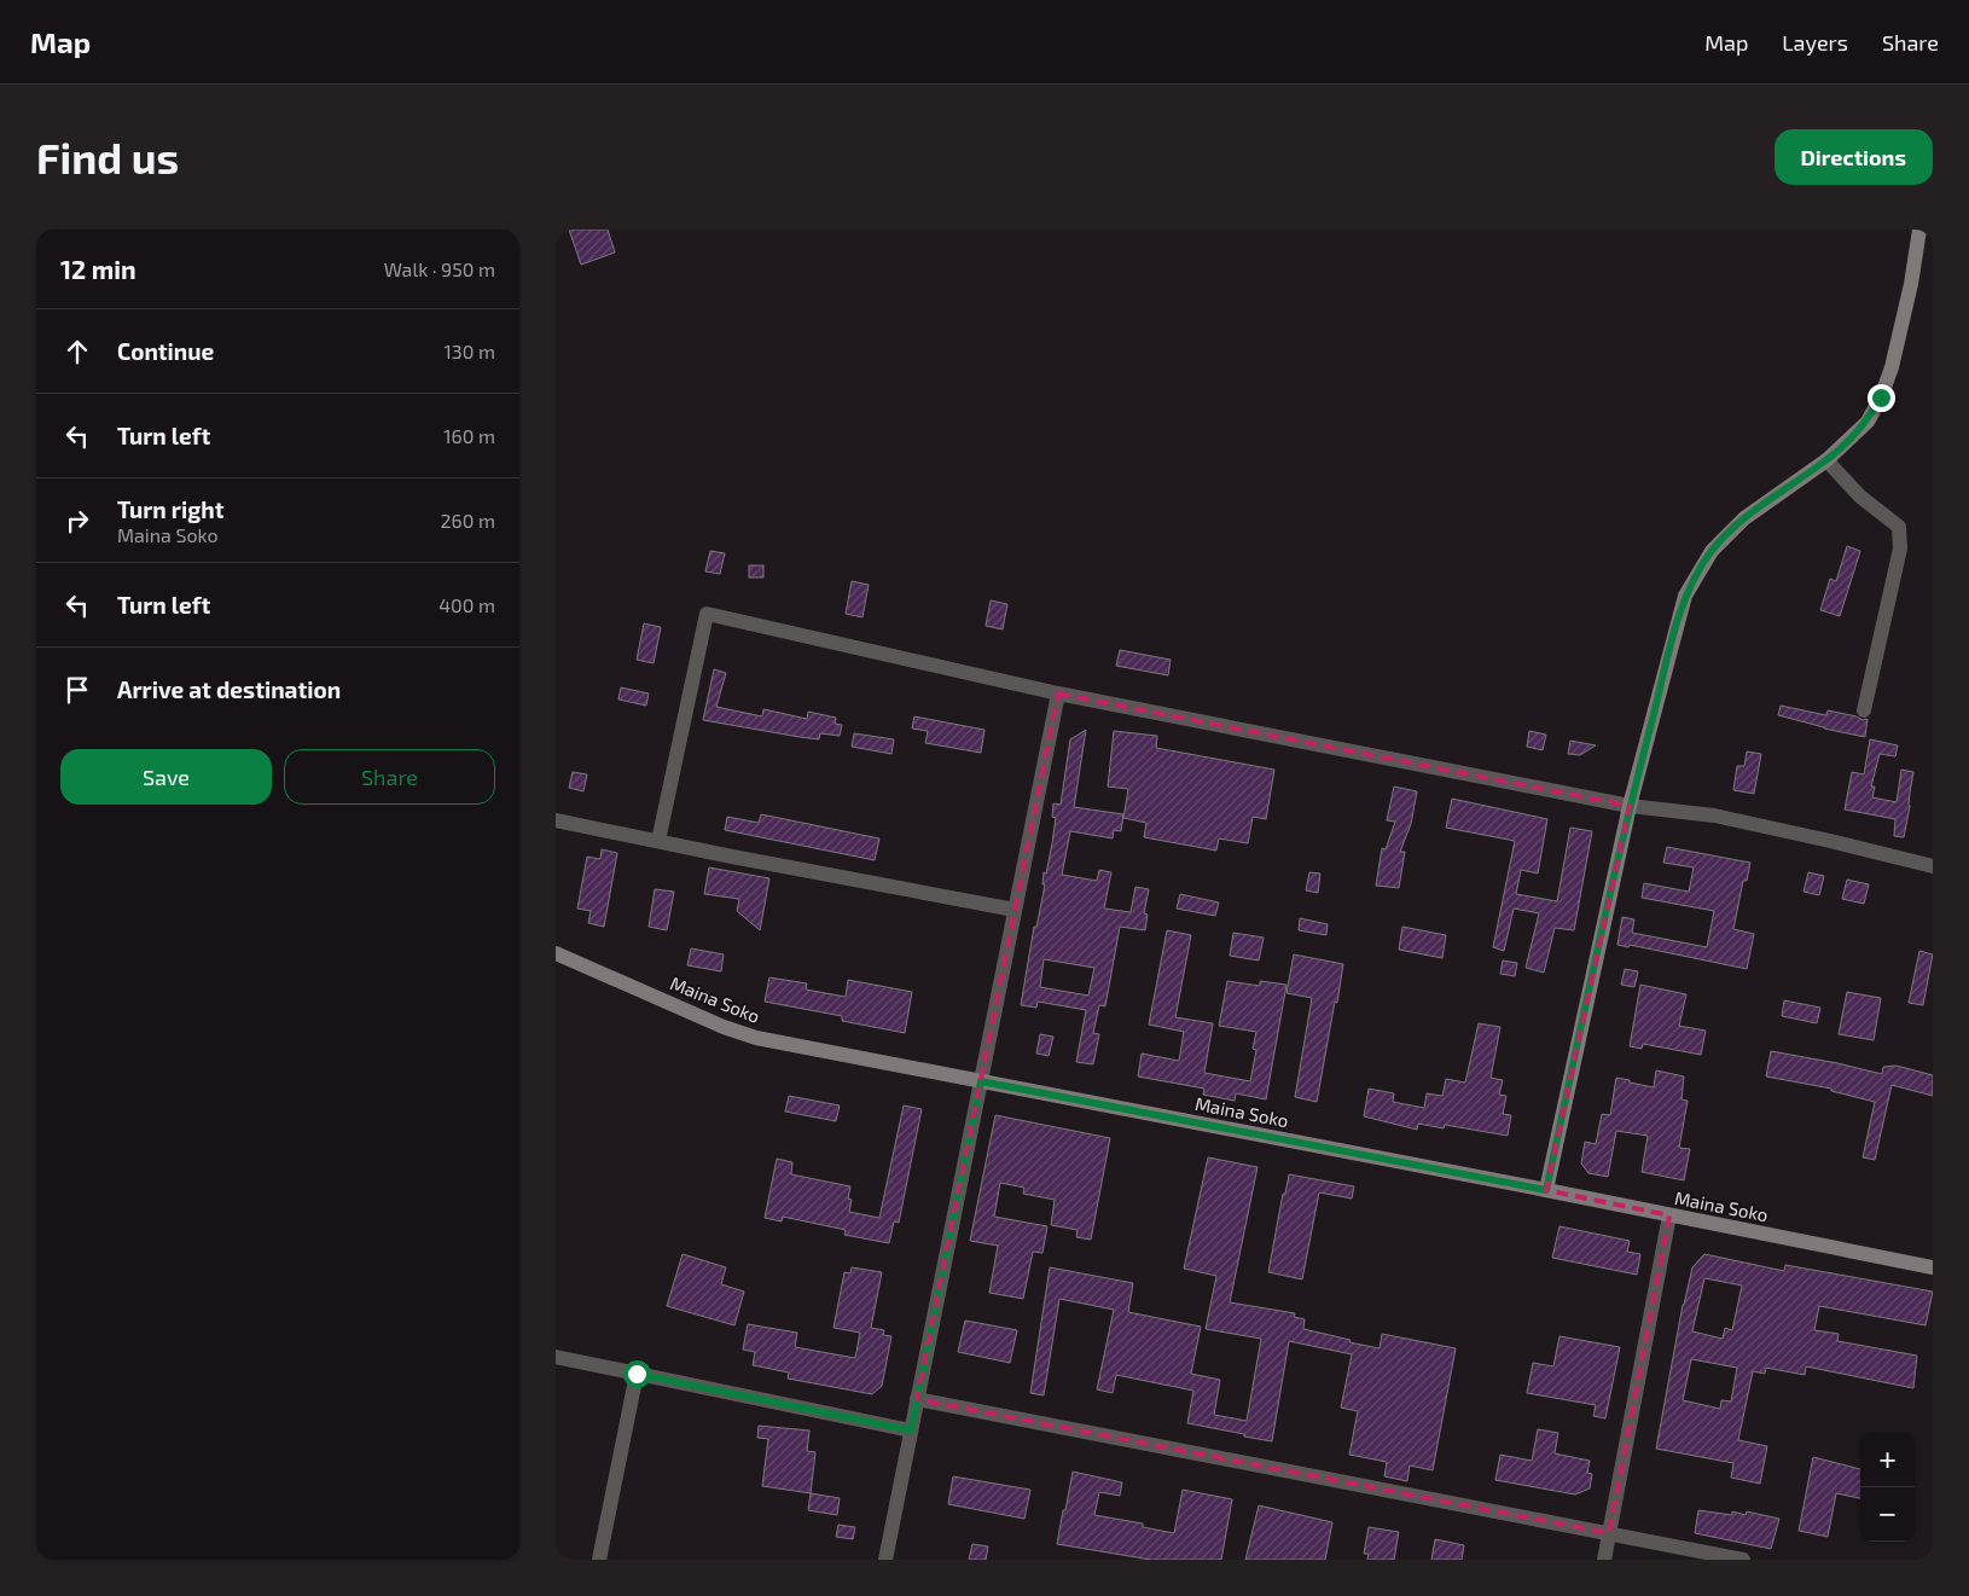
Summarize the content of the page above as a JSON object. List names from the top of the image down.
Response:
{
  "streets": {
    "street": ["Maina Soko"]
  },
  "page": {
    "header": "Map",
    "nav": ["Map", "Layers", "Share"],
    "buttons": [
      "Directions",
      ["Save", "Share"]
    ],
    "title": "Find us",
    "heading": ["12 min", "Walk · 950 m"],
    "list": [
      ["Continue", "130 m"],
      ["Turn left", "160 m"],
      ["Turn right", "Maina Soko", "260 m"],
      ["Turn left", "400 m"],
      "Arrive at destination"
    ],
    "map_buttons": ["+", "−"]
  }
}
